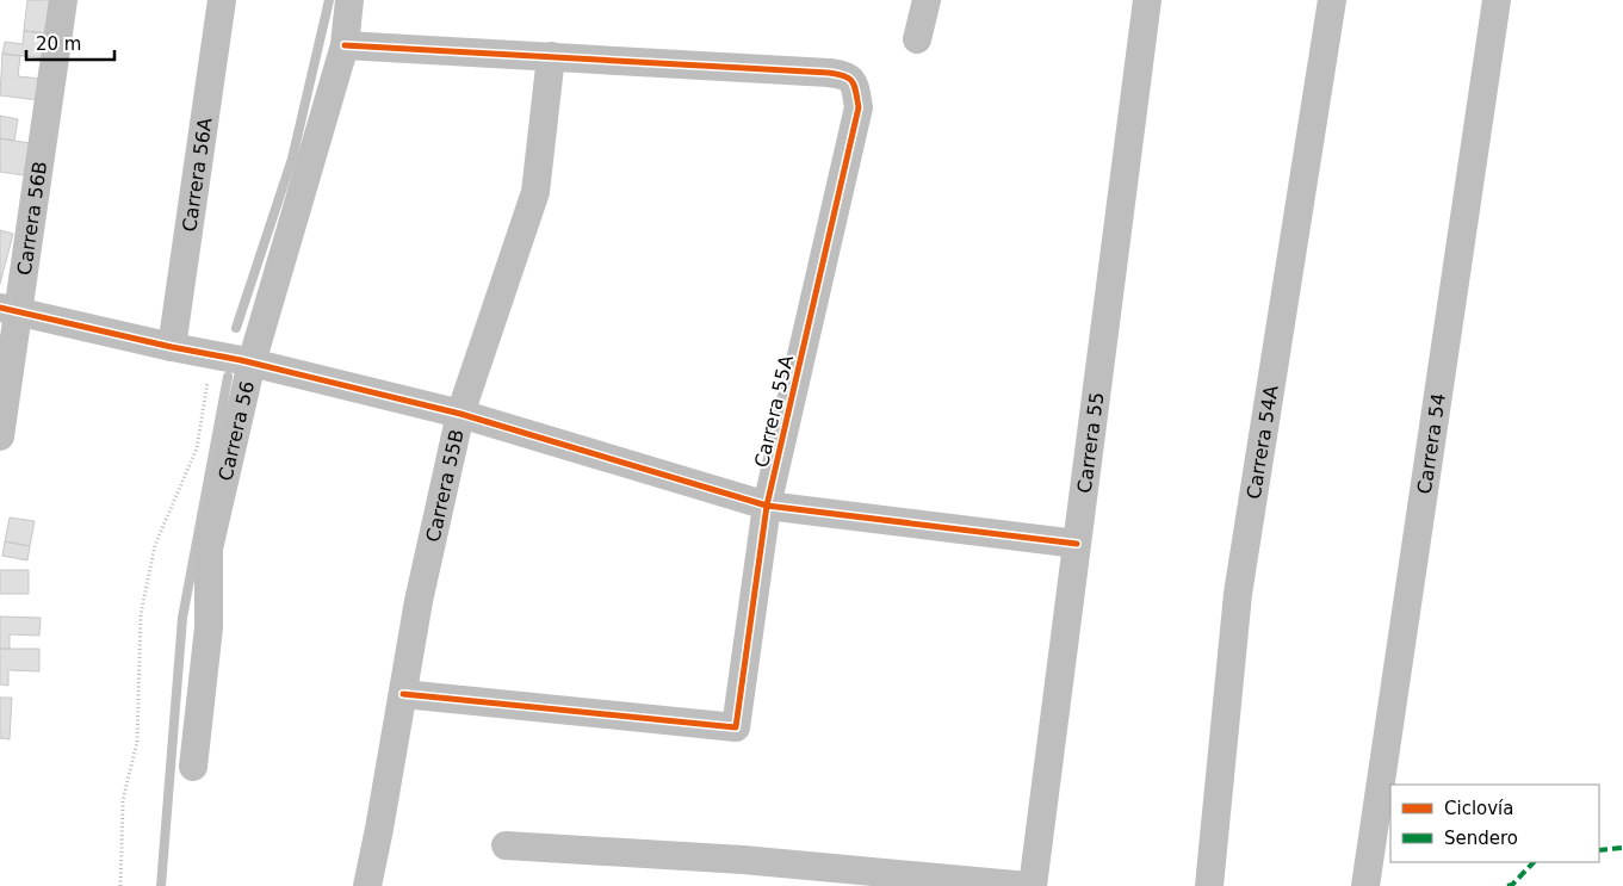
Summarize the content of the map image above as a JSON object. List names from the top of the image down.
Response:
{
  "streets": {
    "street": [
      "Carrera 56A",
      "Carrera 56B",
      "Carrera 55A",
      "Carrera 56",
      "Carrera 55",
      "Carrera 54A",
      "Carrera 54",
      "Carrera 55B"
    ]
  },
  "crossings": [
    ["Carrera 55A", "Carrera 55B"]
  ],
  "legend": ["Ciclovía", "Sendero"],
  "scale_bar": "20 m"
}
